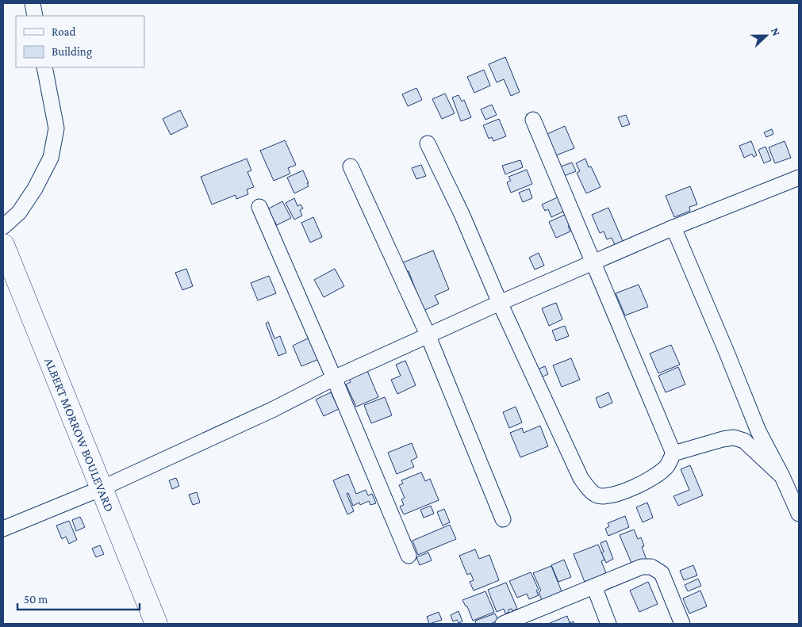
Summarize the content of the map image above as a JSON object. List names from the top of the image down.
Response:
{
  "streets": {
    "highway": ["ALBERT MORROW BOULEVARD"]
  },
  "legend": ["Road", "Building"],
  "scale_bar": "50 m",
  "north": "right"
}
